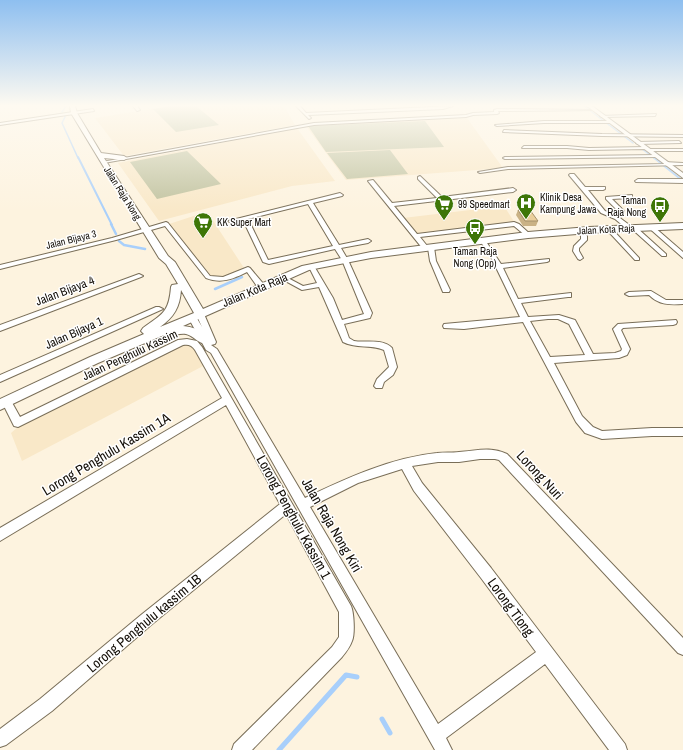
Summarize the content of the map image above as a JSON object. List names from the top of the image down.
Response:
{
  "streets": {
    "main road": ["Jalan Raja Nong", "Jalan Kota Raja"],
    "street": [
      "Jalan Bijaya 3",
      "Jalan Bijaya 4",
      "Jalan Bijaya 1",
      "Jalan Penghulu Kassim",
      "Lorong Penghulu Kassim 1A",
      "Lorong Nuri",
      "Lorong Penghulu Kassim 1",
      "Jalan Raja Nong Kiri",
      "Lorong Tiong",
      "Lorong Penghulu kassim 1B"
    ]
  },
  "crossings": [
    ["Jalan Raja Nong", "Jalan Kota Raja"],
    ["Jalan Raja Nong", "Jalan Bijaya 3"],
    ["Jalan Raja Nong", "Jalan Raja Nong Kiri"],
    ["Jalan Kota Raja", "Jalan Bijaya 3"],
    ["Jalan Kota Raja", "Jalan Penghulu Kassim"],
    ["Jalan Kota Raja", "Jalan Raja Nong Kiri"],
    ["Jalan Penghulu Kassim", "Lorong Penghulu Kassim 1A"],
    ["Jalan Penghulu Kassim", "Lorong Penghulu Kassim 1"],
    ["Lorong Penghulu Kassim 1A", "Lorong Penghulu Kassim 1"],
    ["Lorong Nuri", "Jalan Raja Nong Kiri"],
    ["Lorong Nuri", "Lorong Tiong"],
    ["Lorong Penghulu Kassim 1", "Lorong Penghulu kassim 1B"]
  ],
  "places": {
    "hospital": ["Klinik Desa Kampung Jawa"],
    "supermarket": ["99 Speedmart", "KK Super Mart"],
    "bus stop": ["Taman Raja Nong", "Taman Raja Nong (Opp)"]
  }
}
